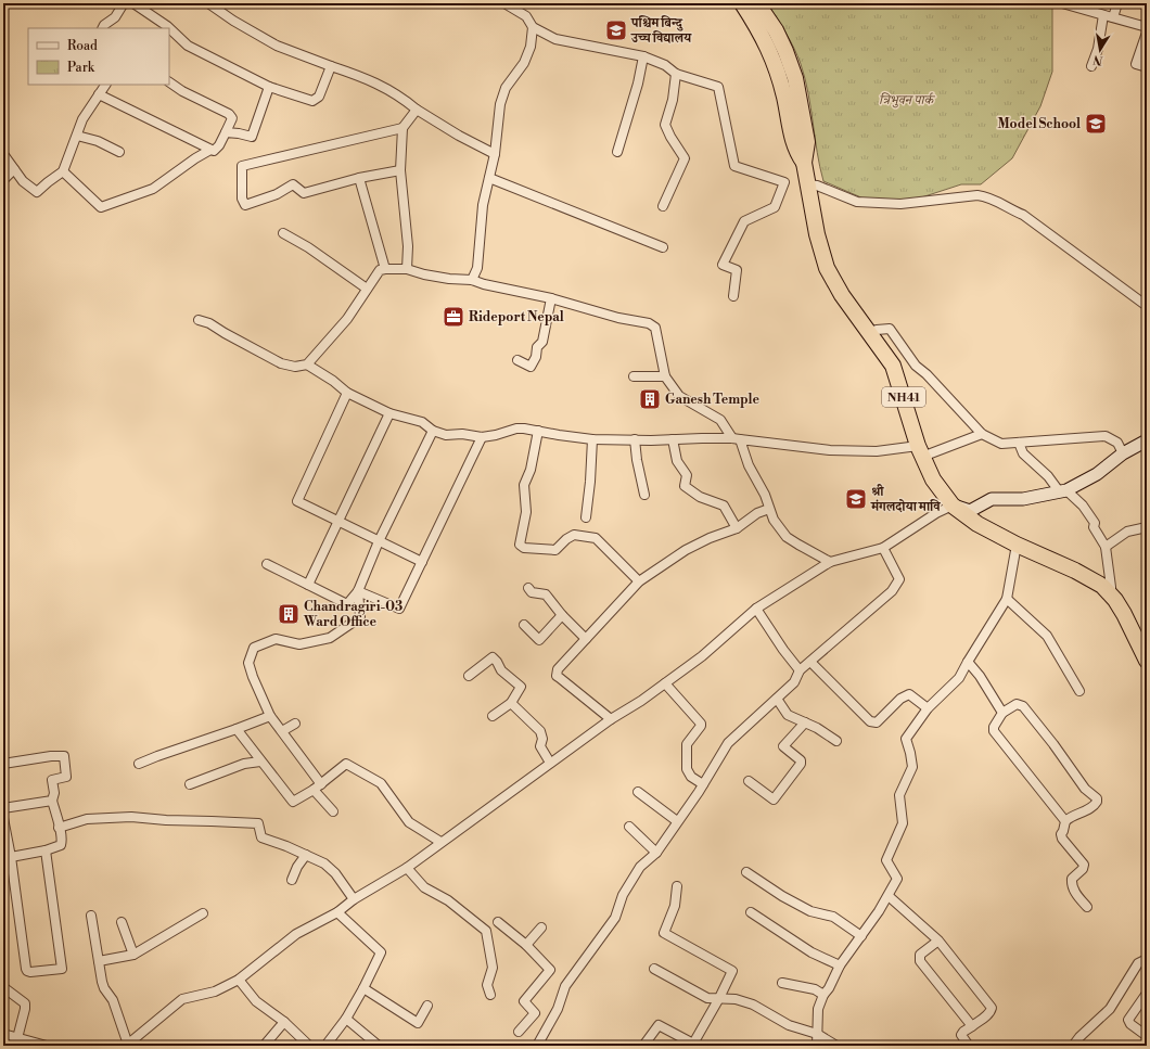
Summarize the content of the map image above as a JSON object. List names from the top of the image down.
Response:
{
  "streets": {
    "highway": ["NH41"]
  },
  "parks": ["त्रिभुवन पार्क"],
  "places": {
    "school or university": ["पश्चिम बिन्दु उच्च विद्यालय", "Model School", "श्री मंगलदोया मावि"],
    "office": ["Rideport Nepal"],
    "building": ["Ganesh Temple", "Chandragiri-03 Ward Office"]
  },
  "legend": ["Road", "Park"],
  "north": "bottom"
}
